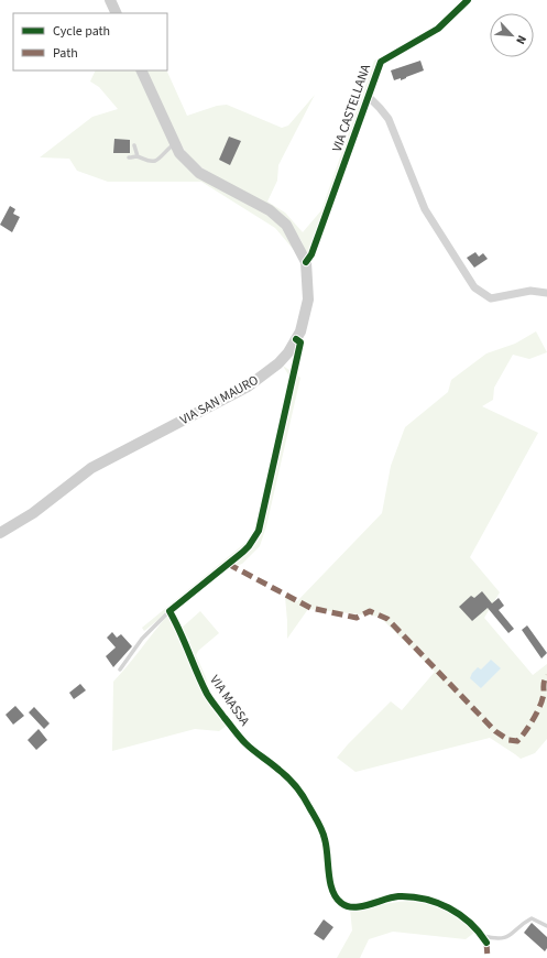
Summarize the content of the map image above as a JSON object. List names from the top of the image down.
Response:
{
  "streets": {
    "main road": ["VIA SAN MAURO"],
    "street": ["VIA CASTELLANA", "VIA MASSA"]
  },
  "crossings": [
    ["VIA CASTELLANA", "VIA SAN MAURO"]
  ],
  "legend": ["Cycle path", "Path"],
  "north": "bottom right"
}
